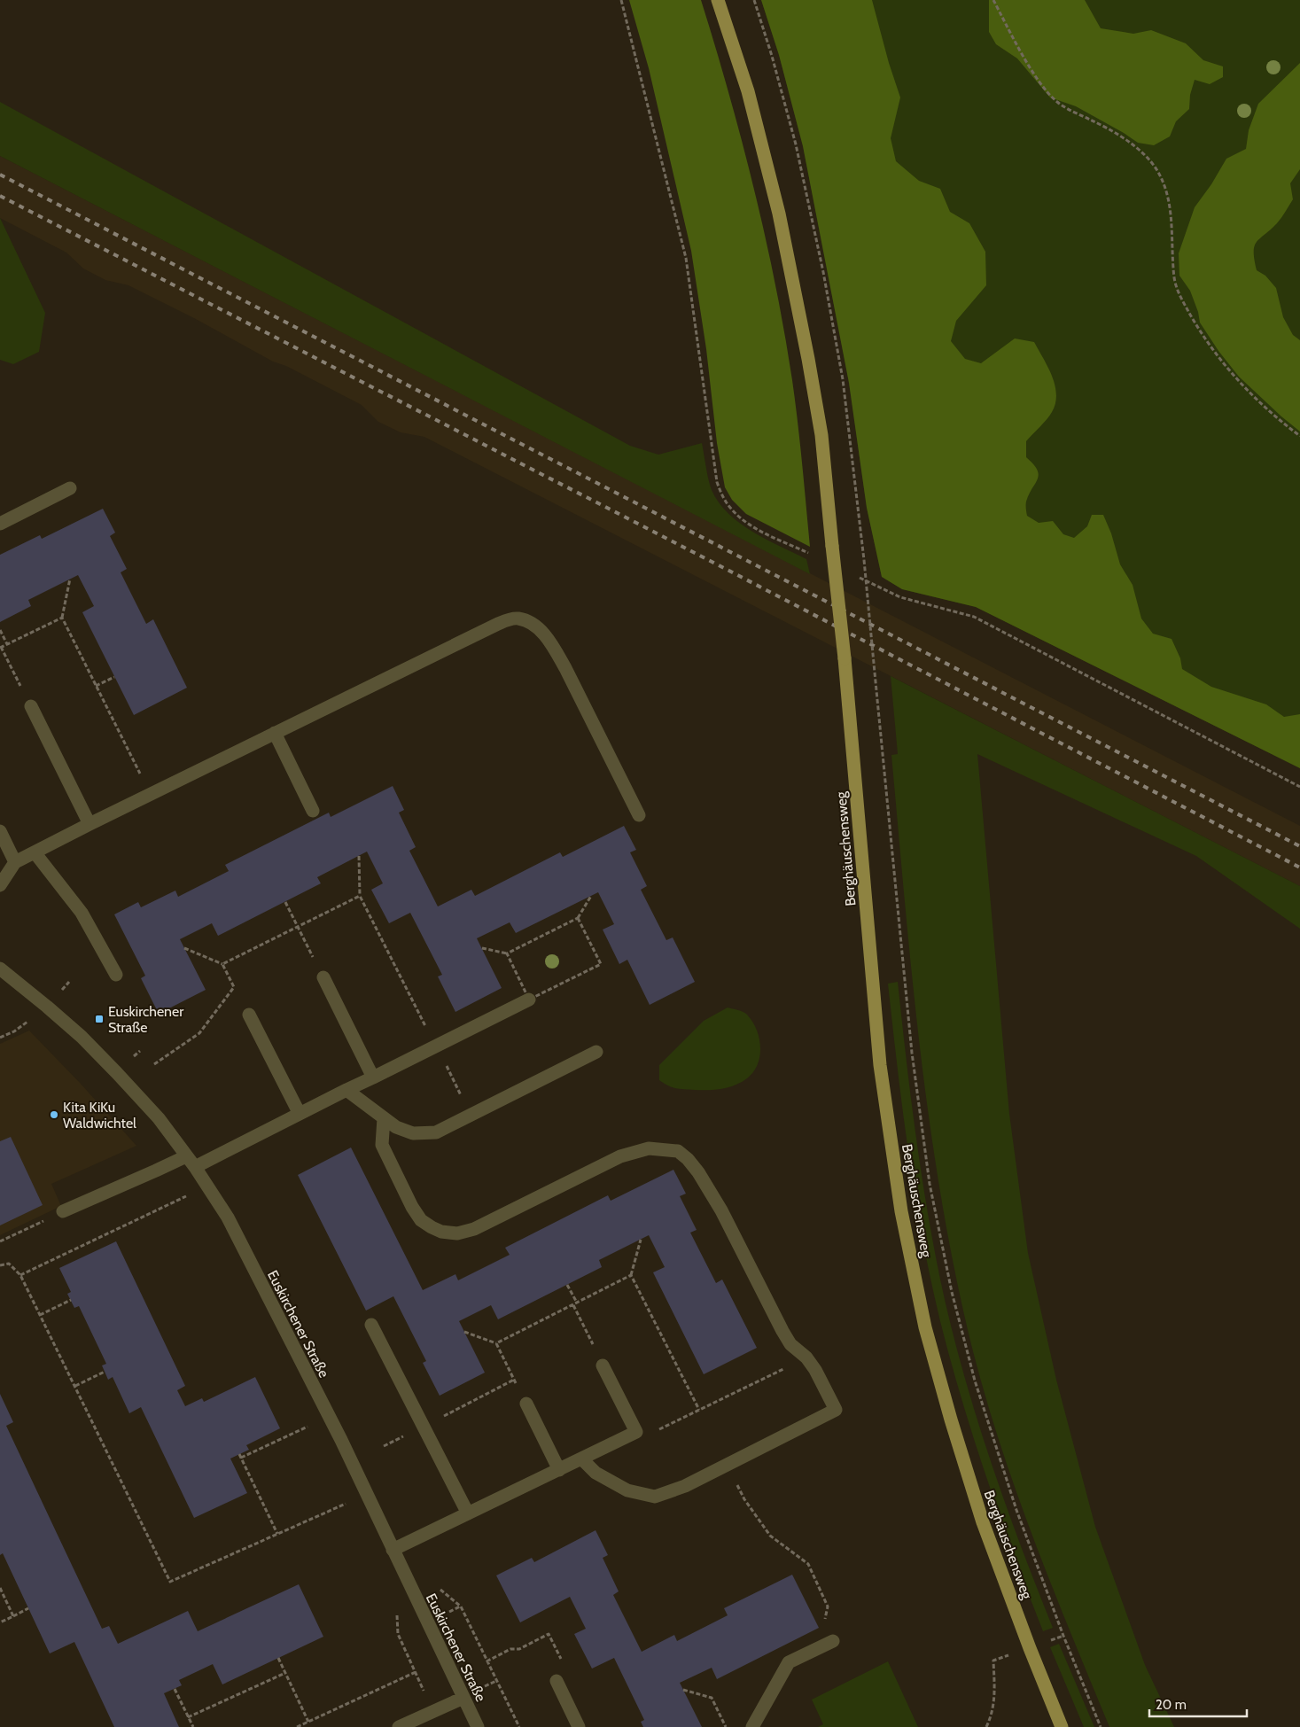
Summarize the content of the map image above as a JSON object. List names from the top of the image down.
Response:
{
  "streets": {
    "main road": ["Berghäuschensweg"],
    "street": ["Euskirchener Straße"]
  },
  "places": {
    "transit": ["Euskirchener Straße"],
    "other": ["Kita KiKu Waldwichtel"]
  },
  "scale_bar": "20 m"
}
